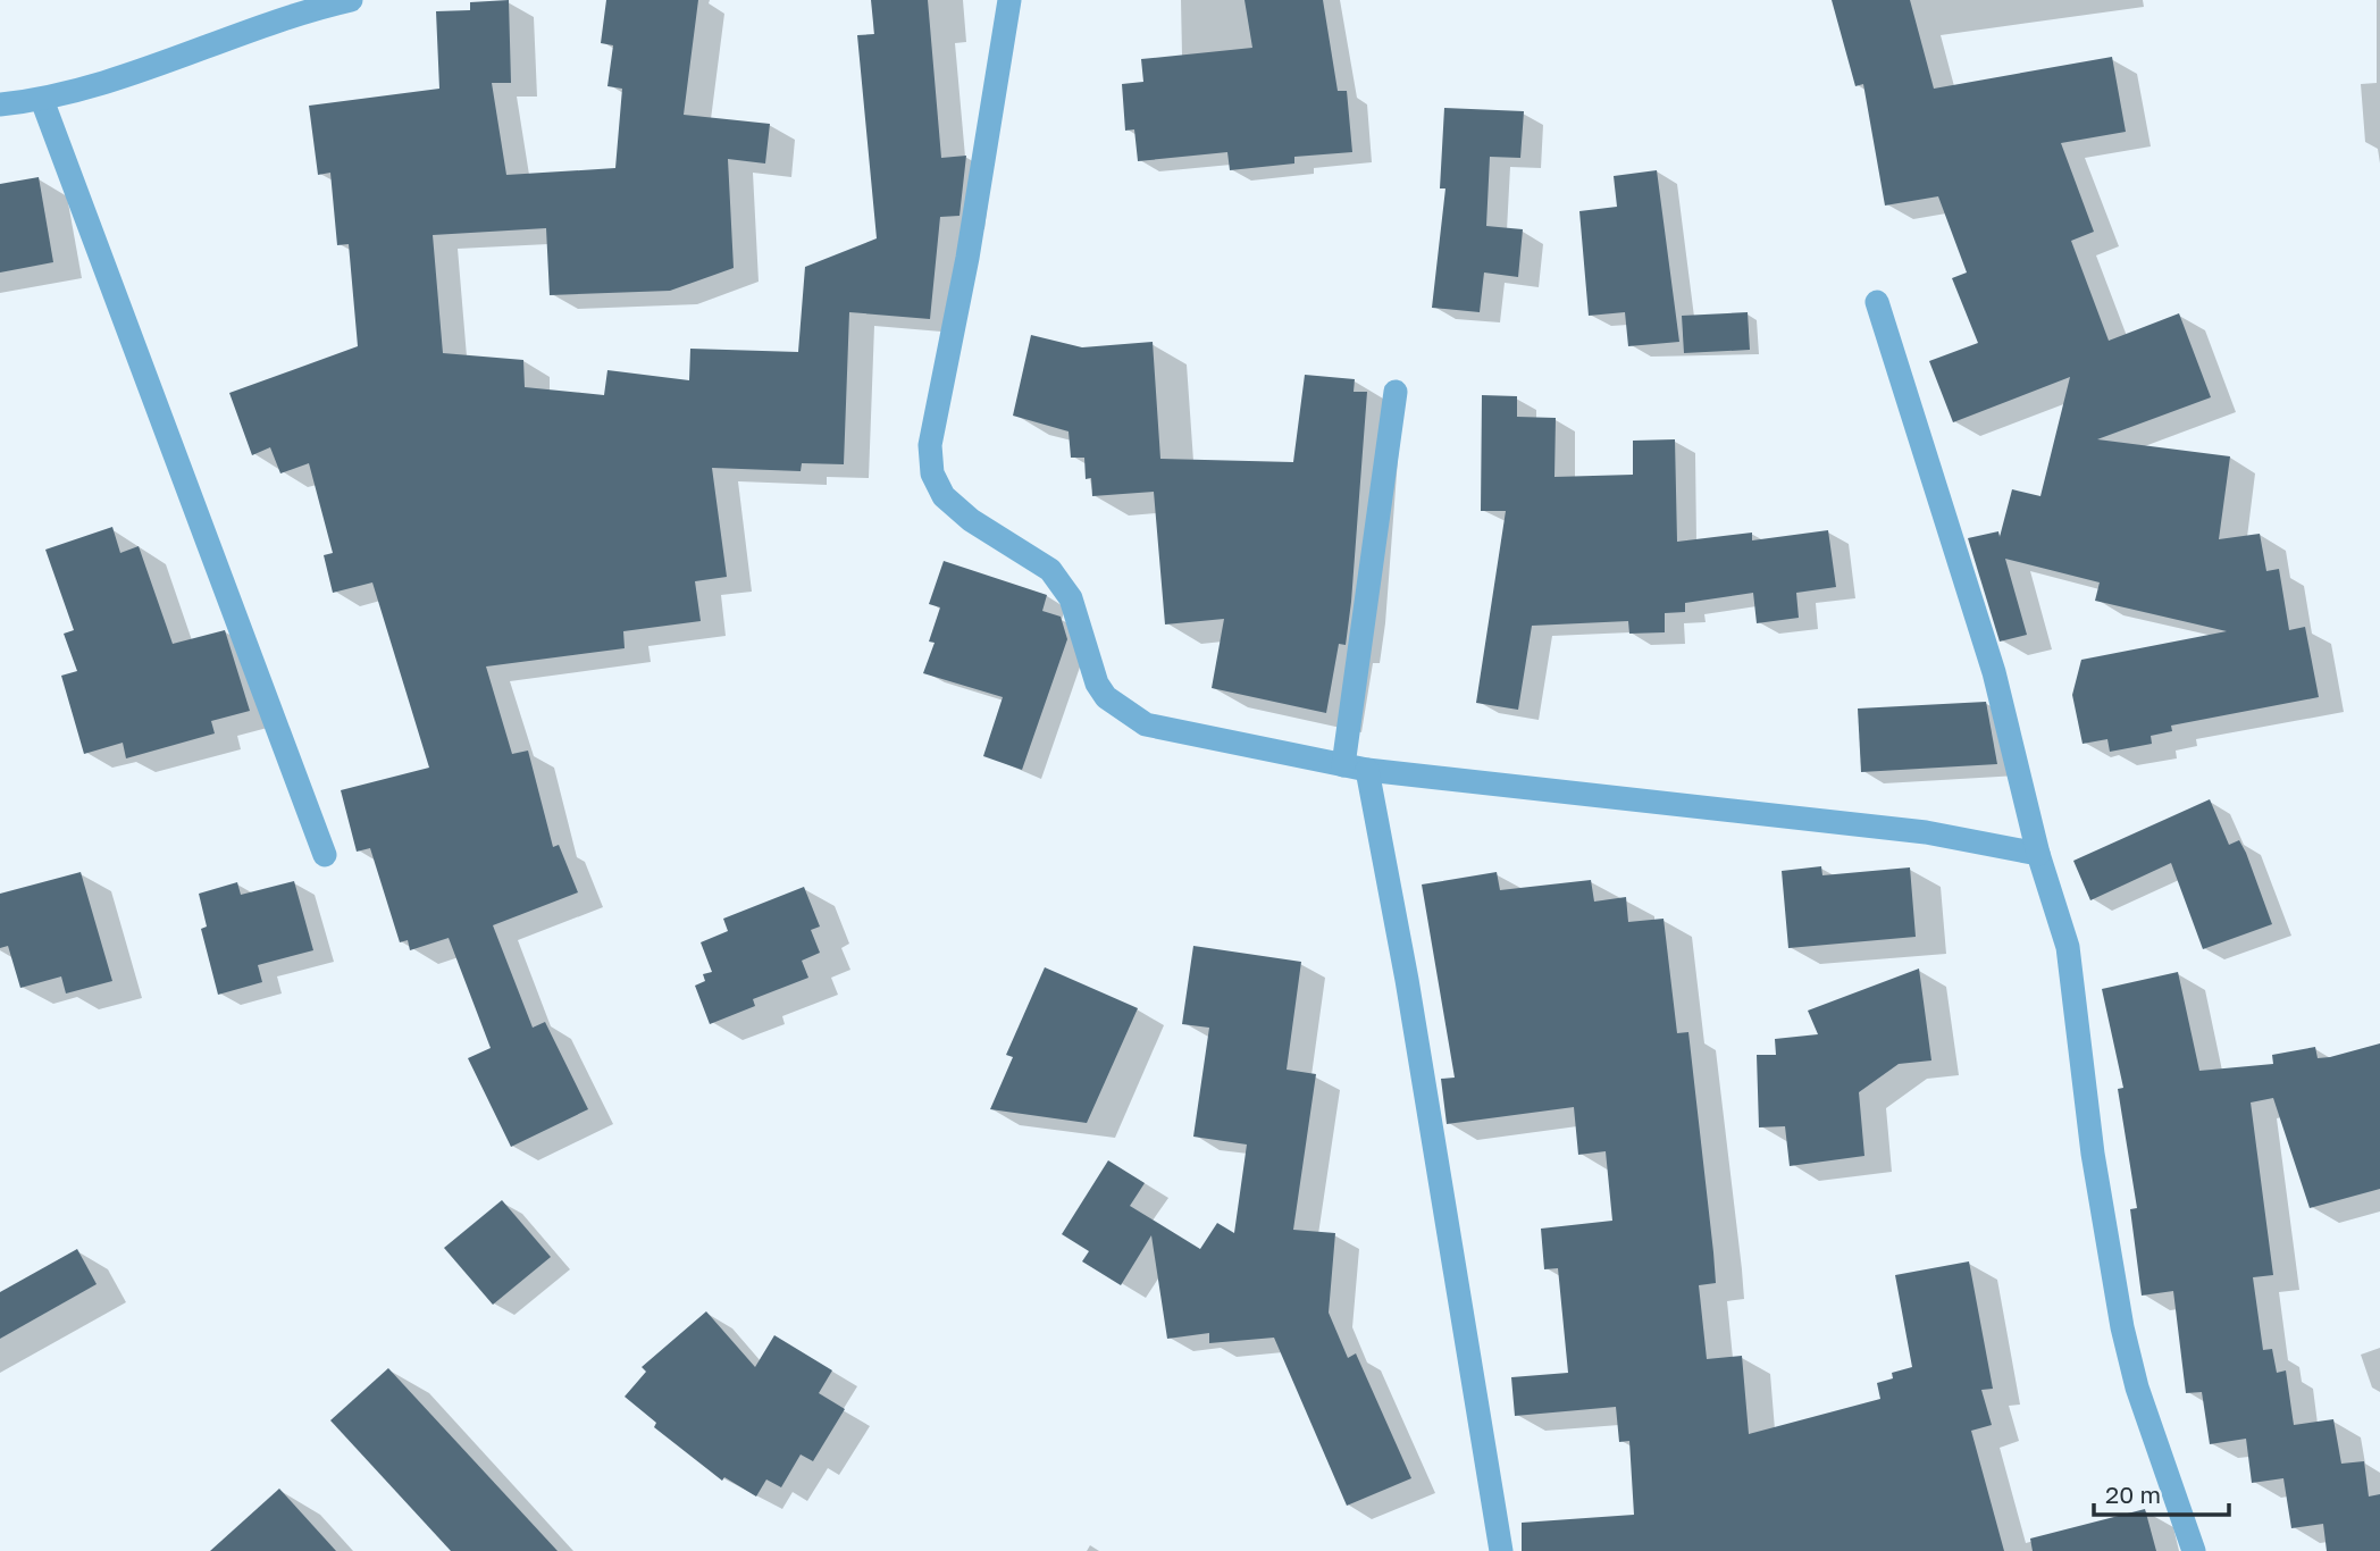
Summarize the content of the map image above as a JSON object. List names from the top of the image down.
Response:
{
  "scale_bar": "20 m"
}
